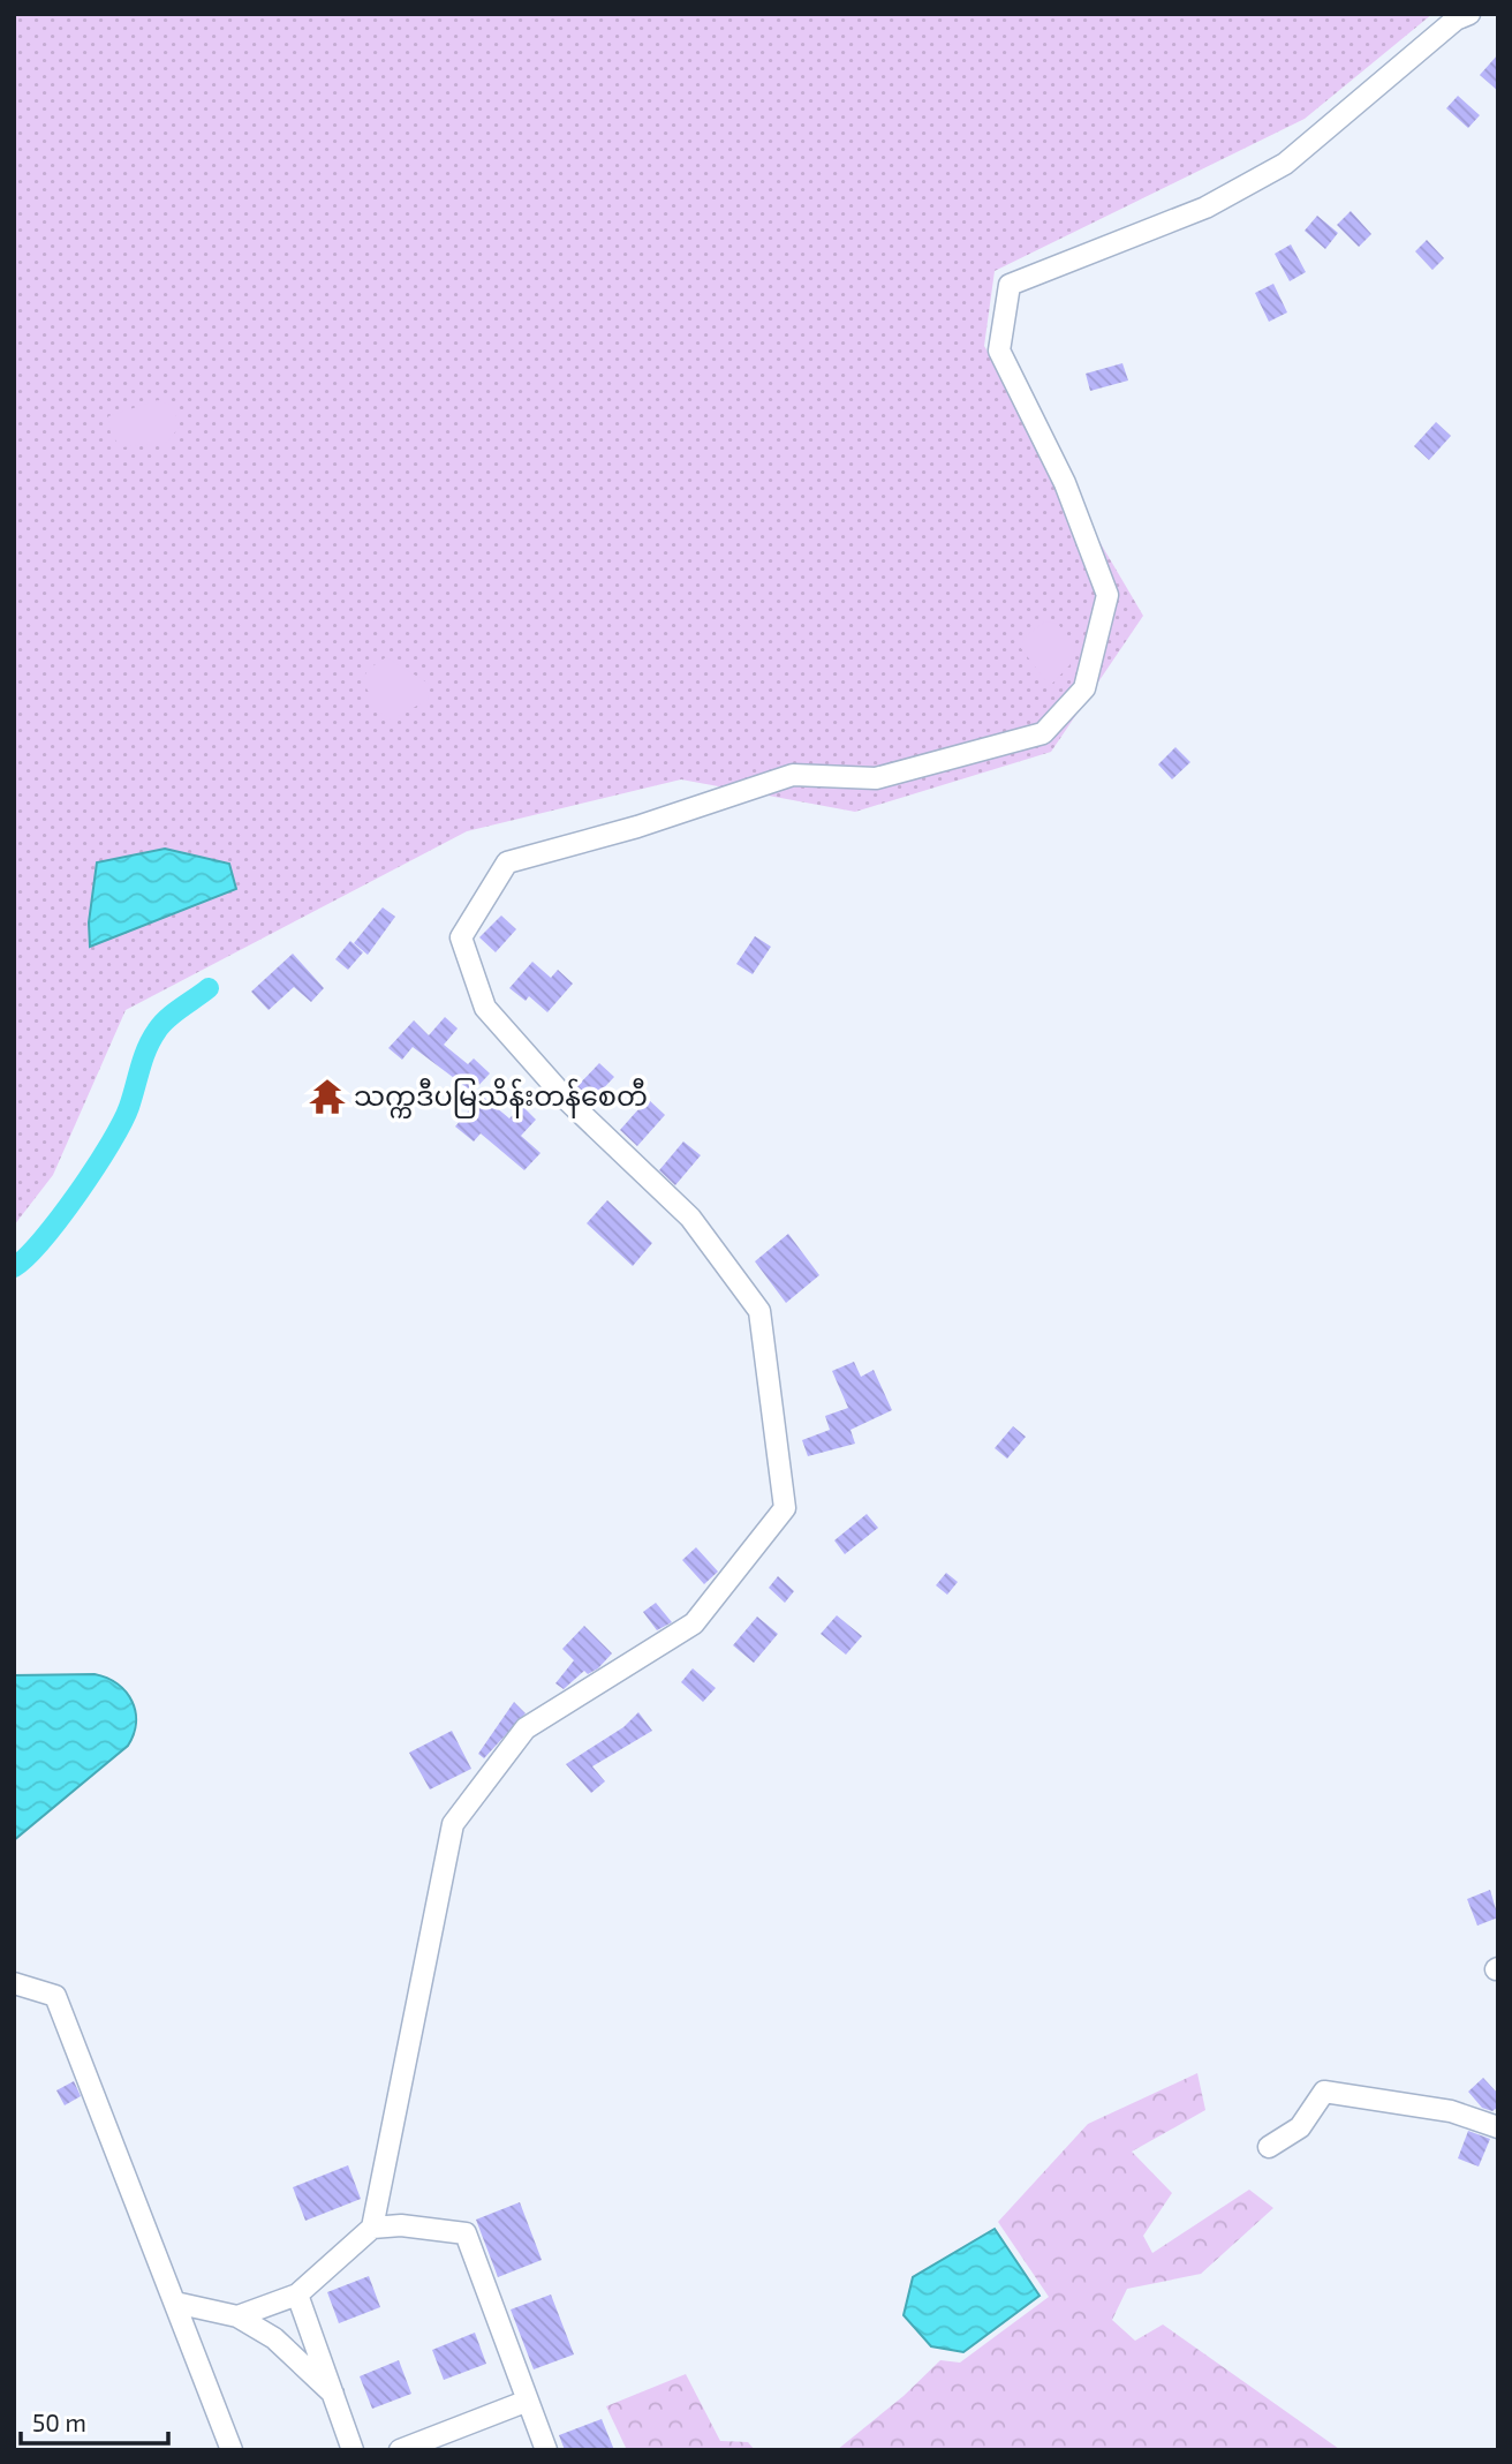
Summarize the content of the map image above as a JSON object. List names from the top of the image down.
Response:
{
  "places": {
    "temple": ["သက္ကဒီပမြသိန်းတန်စေတီ"]
  },
  "scale_bar": "50 m"
}
